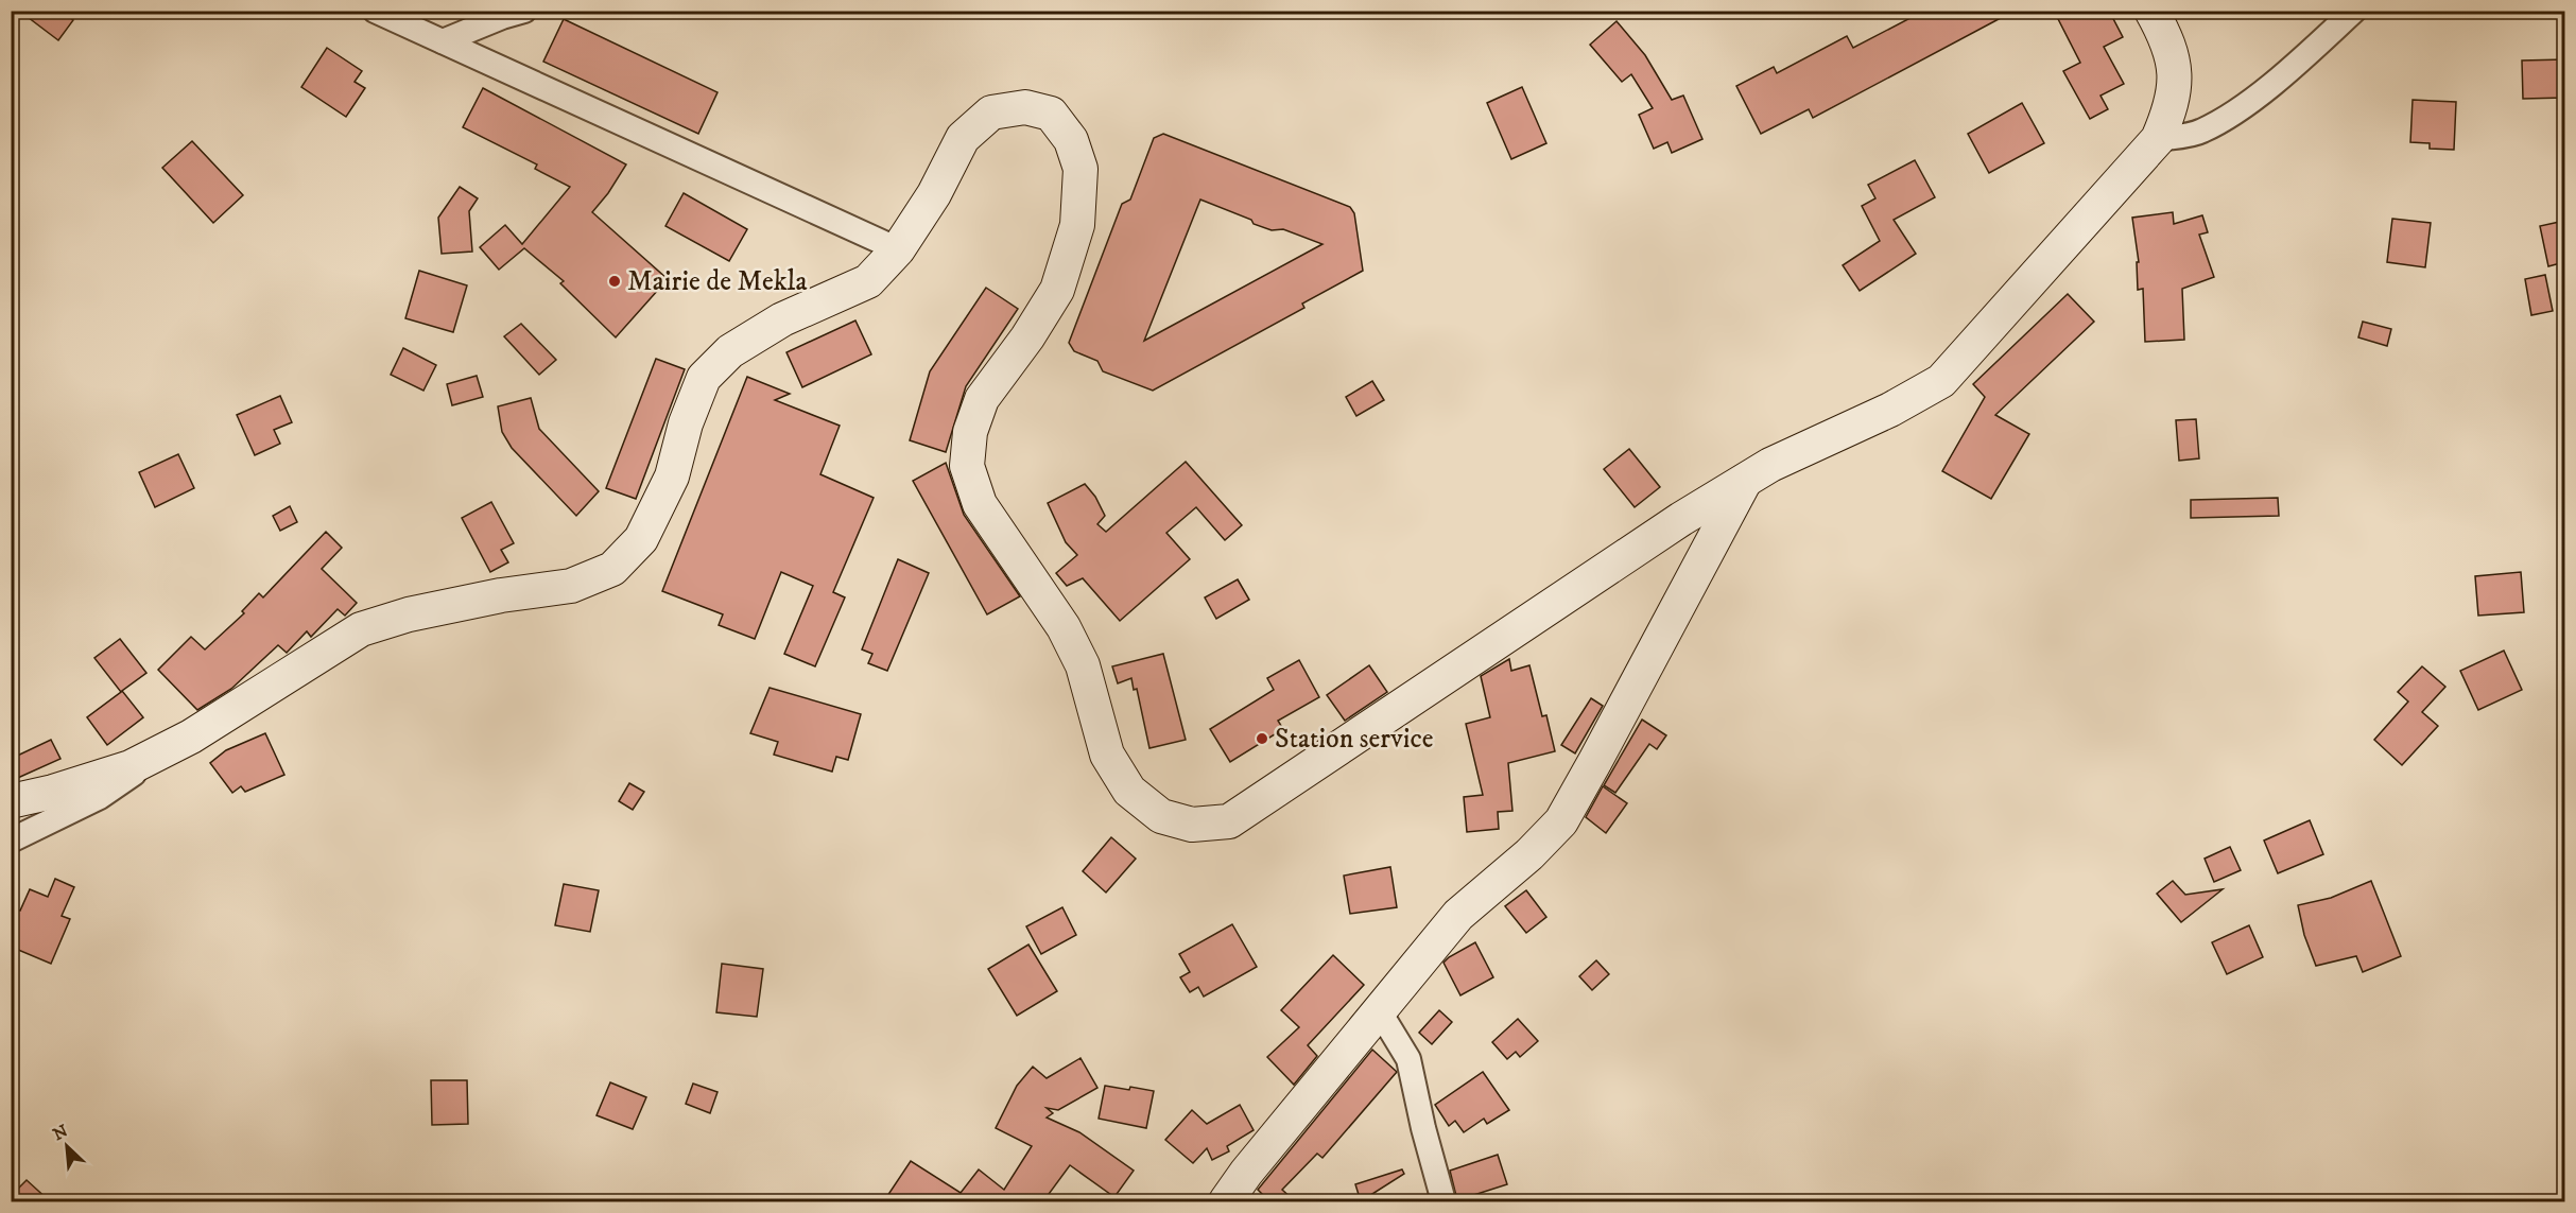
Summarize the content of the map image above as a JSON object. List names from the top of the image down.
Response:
{
  "places": ["Mairie de Mekla", "Station service"],
  "north": "top left"
}
